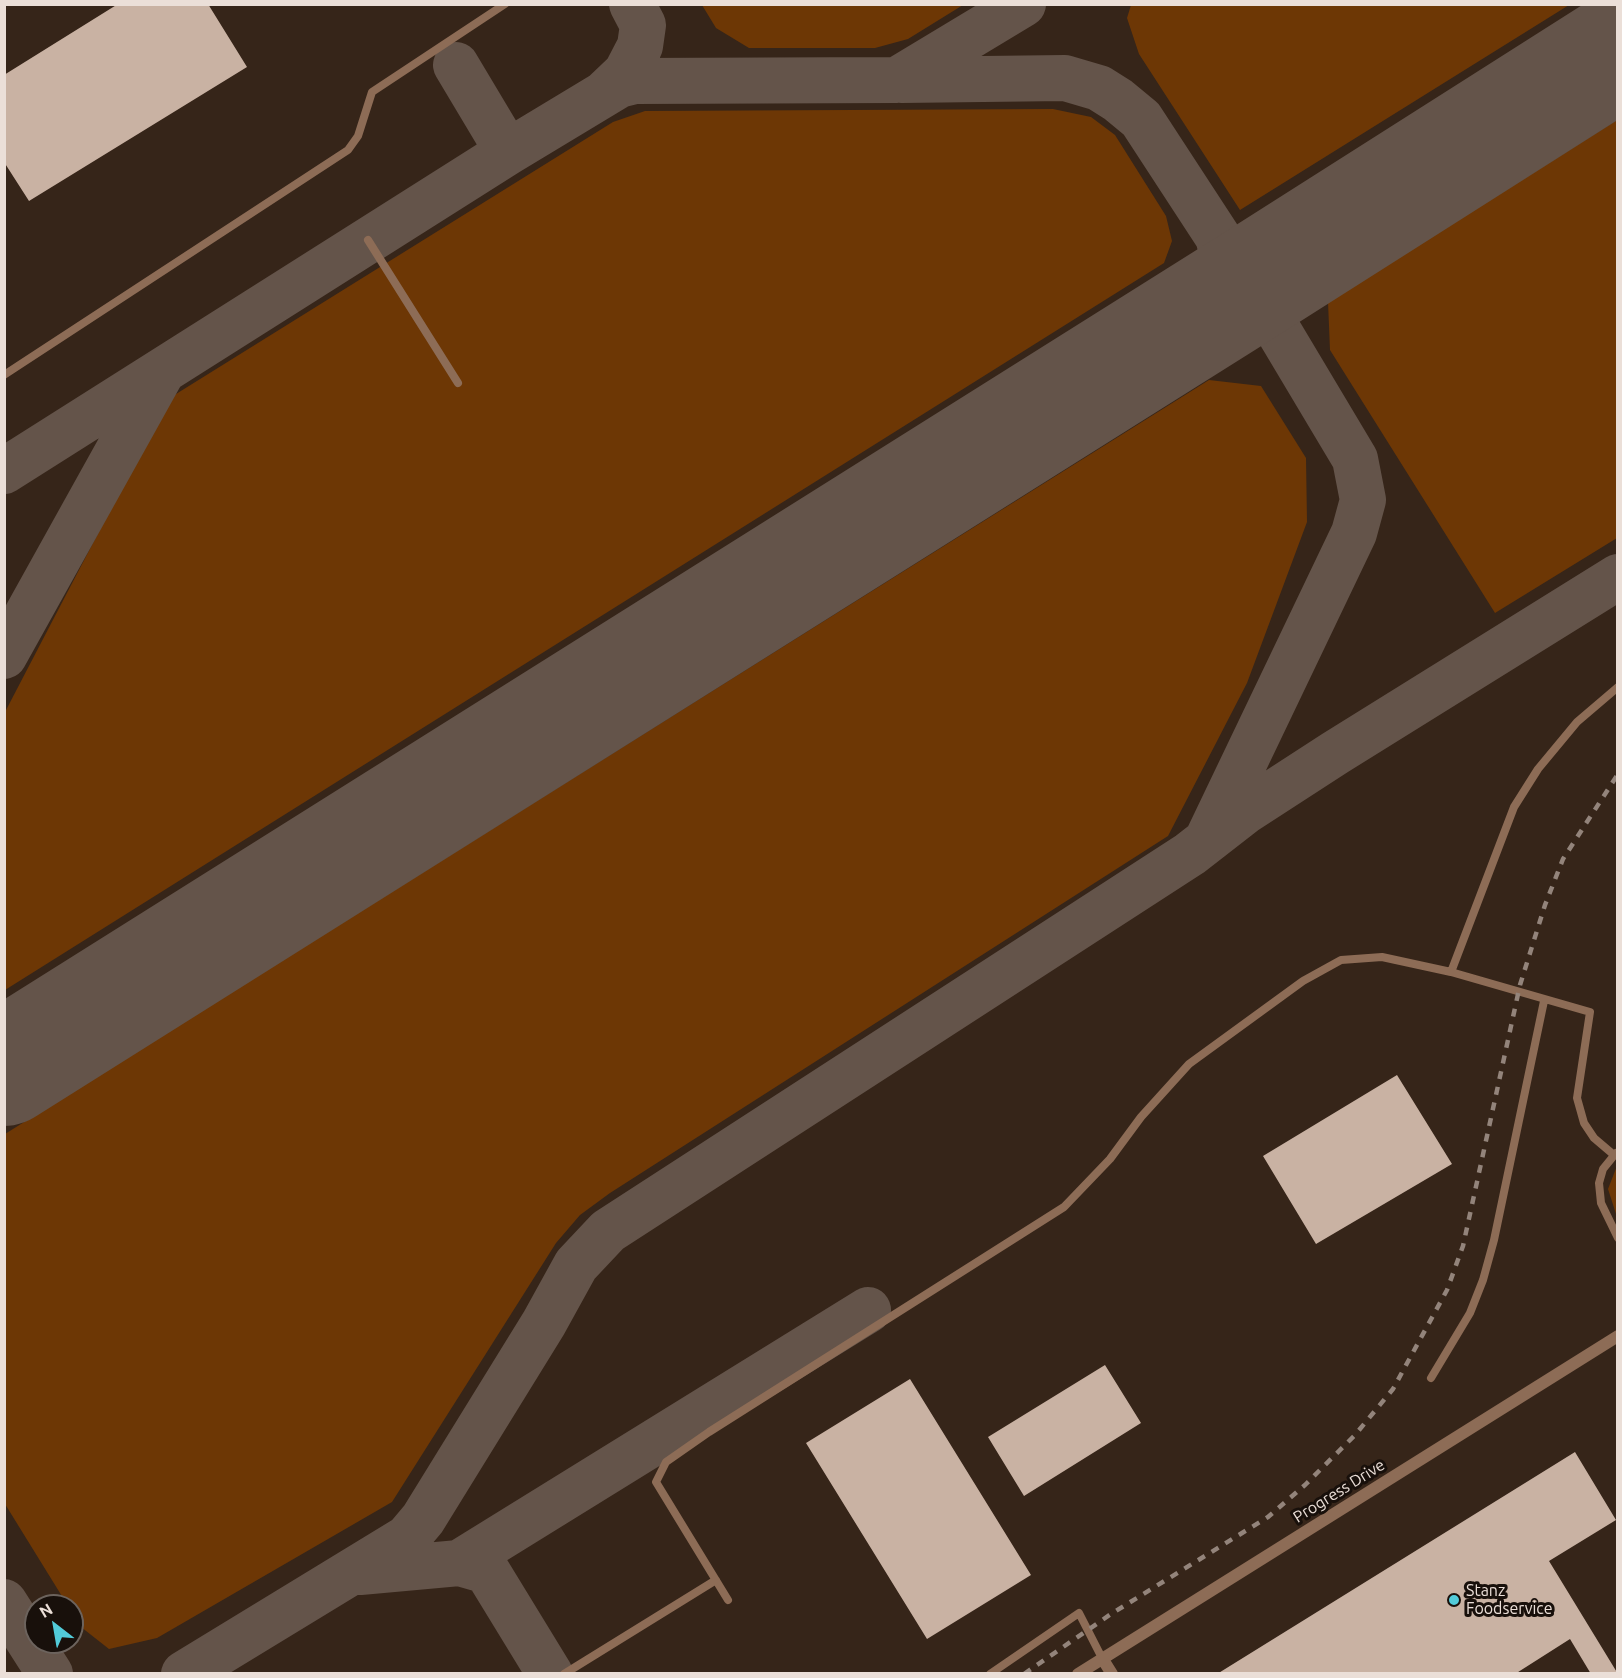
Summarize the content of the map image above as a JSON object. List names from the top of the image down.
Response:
{
  "streets": {
    "street": ["Progress Drive"]
  },
  "places": ["Stanz Foodservice"],
  "north": "top left"
}
